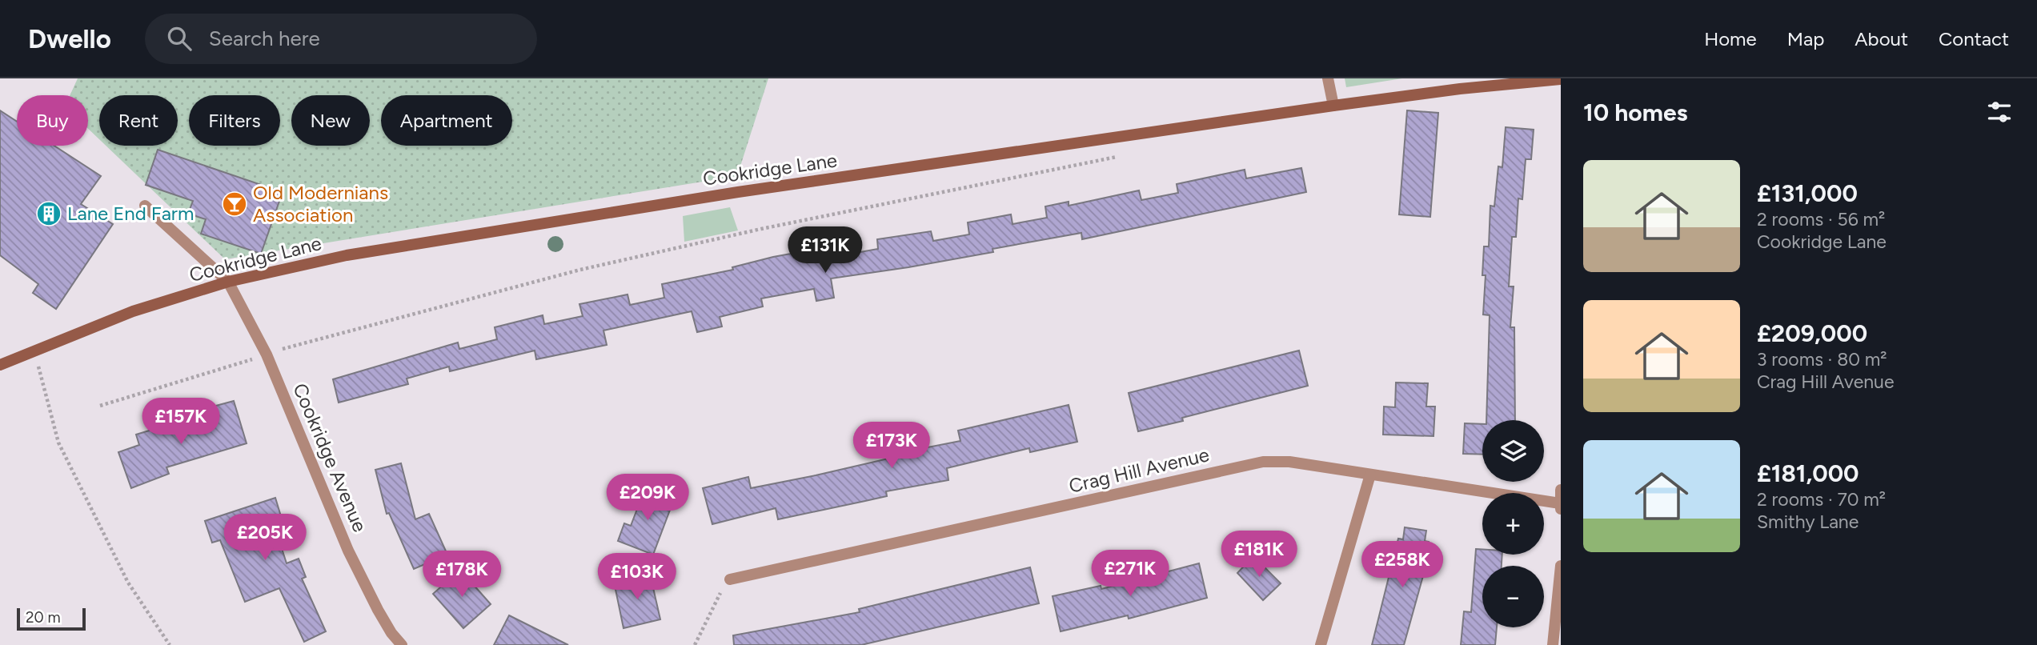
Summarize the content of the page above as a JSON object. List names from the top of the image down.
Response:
{
  "streets": {
    "street": ["Cookridge Lane", "Cookridge Avenue", "Crag Hill Avenue"]
  },
  "crossings": [
    ["Cookridge Lane", "Cookridge Avenue"]
  ],
  "places": {
    "bar": ["Old Modernians Association"],
    "building": ["Lane End Farm"]
  },
  "scale_bar": "20 m",
  "page": {
    "header": "Dwello",
    "search": "Search here",
    "nav": [
      "Home",
      "Map",
      "About",
      "Contact"
    ],
    "heading": "10 homes",
    "chip": [
      "Buy",
      "Rent",
      "Filters",
      "New",
      "Apartment"
    ],
    "list": [
      {
        "name": "£131,000",
        "note": "2 rooms · 56 m² · Cookridge Lane"
      },
      {
        "name": "£209,000",
        "note": "3 rooms · 80 m² · Crag Hill Avenue"
      },
      {
        "name": "£181,000",
        "note": "2 rooms · 70 m² · Smithy Lane"
      }
    ],
    "price": [
      "£131K",
      "£157K",
      "£173K",
      "£209K",
      "£205K",
      "£181K",
      "£258K",
      "£271K",
      "£178K",
      "£103K"
    ],
    "map_buttons": ["+", "−"],
    "scale": "20 m"
  }
}
